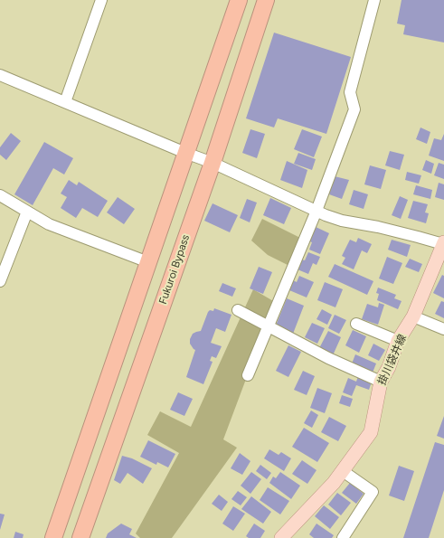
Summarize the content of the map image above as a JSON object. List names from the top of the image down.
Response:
{
  "streets": {
    "highway": ["Fukuroi Bypass"],
    "main road": ["掛川袋井線"]
  }
}
